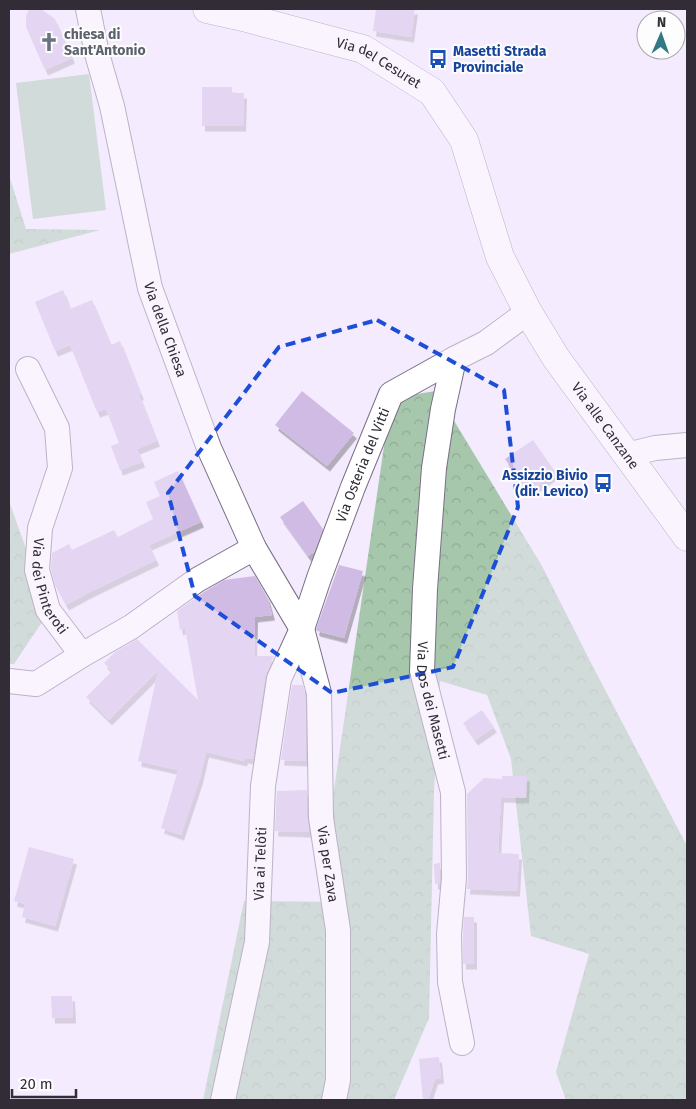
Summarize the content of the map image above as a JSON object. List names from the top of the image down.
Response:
{
  "streets": {
    "main road": ["Via del Cesuret", "Via alle Canzane"],
    "street": [
      "Via della Chiesa",
      "Via Osteria del Vitti",
      "Via dei Pinteroti",
      "Via Dos dei Masetti",
      "Via ai Telòti",
      "Via per Zava"
    ]
  },
  "crossings": [
    ["Via del Cesuret", "Via alle Canzane"],
    ["Via del Cesuret", "Via Osteria del Vitti"],
    ["Via della Chiesa", "Via Osteria del Vitti"],
    ["Via della Chiesa", "Via ai Telòti"],
    ["Via della Chiesa", "Via per Zava"],
    ["Via alle Canzane", "Via Osteria del Vitti"],
    ["Via Osteria del Vitti", "Via Dos dei Masetti"],
    ["Via Osteria del Vitti", "Via ai Telòti"],
    ["Via Osteria del Vitti", "Via per Zava"],
    ["Via ai Telòti", "Via per Zava"]
  ],
  "places": {
    "church": ["chiesa di Sant'Antonio"],
    "bus stop": ["Masetti Strada Provinciale", "Assizzio Bivio (dir. Levico)"]
  },
  "scale_bar": "20 m",
  "north": "top"
}
